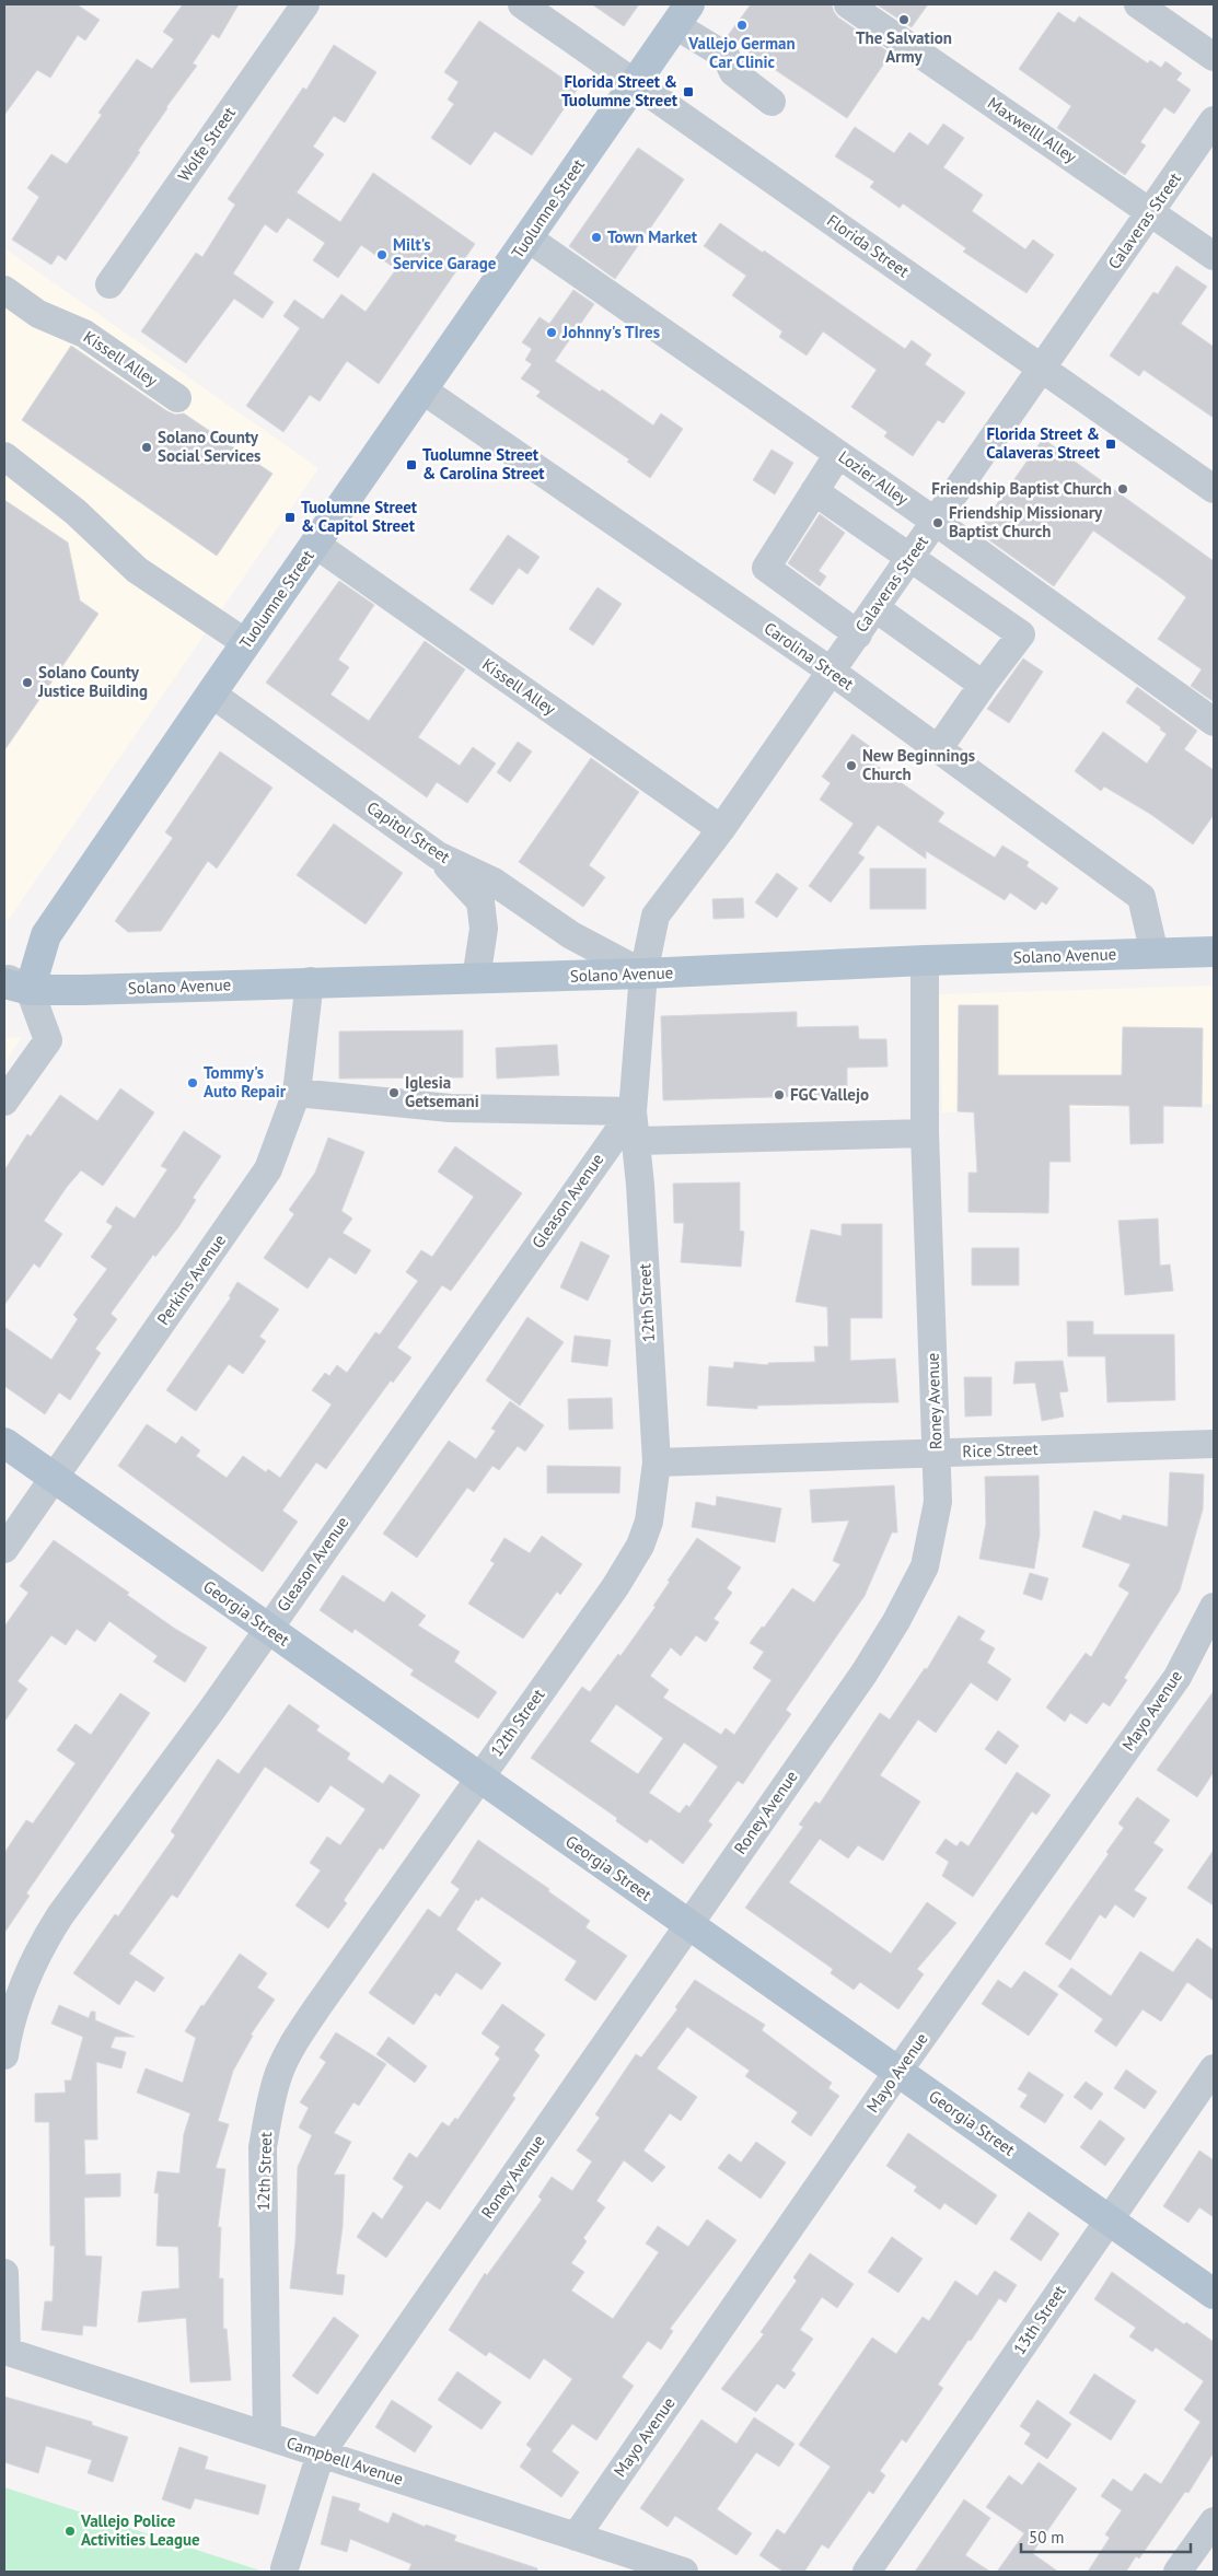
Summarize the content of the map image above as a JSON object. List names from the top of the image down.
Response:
{
  "streets": {
    "main road": ["Tuolumne Street", "Solano Avenue", "Georgia Street"],
    "street": [
      "Maxwelll Alley",
      "Wolfe Street",
      "Calaveras Street",
      "Florida Street",
      "Kissell Alley",
      "Lozier Alley",
      "Carolina Street",
      "Capitol Street",
      "Gleason Avenue",
      "Perkins Avenue",
      "12th Street",
      "Roney Avenue",
      "Rice Street",
      "Mayo Avenue",
      "13th Street",
      "Campbell Avenue"
    ]
  },
  "crossings": [
    ["Maxwelll Alley", "Calaveras Street"],
    ["Tuolumne Street", "Florida Street"],
    ["Tuolumne Street", "Kissell Alley"],
    ["Tuolumne Street", "Lozier Alley"],
    ["Tuolumne Street", "Carolina Street"],
    ["Tuolumne Street", "Capitol Street"],
    ["Tuolumne Street", "Solano Avenue"],
    ["Calaveras Street", "Florida Street"],
    ["Calaveras Street", "Kissell Alley"],
    ["Calaveras Street", "Lozier Alley"],
    ["Calaveras Street", "Carolina Street"],
    ["Calaveras Street", "Capitol Street"],
    ["Calaveras Street", "Solano Avenue"],
    ["Calaveras Street", "12th Street"],
    ["Carolina Street", "Solano Avenue"],
    ["Capitol Street", "Solano Avenue"],
    ["Capitol Street", "12th Street"],
    ["Solano Avenue", "Perkins Avenue"],
    ["Solano Avenue", "12th Street"],
    ["Solano Avenue", "Roney Avenue"],
    ["Gleason Avenue", "12th Street"],
    ["Gleason Avenue", "Georgia Street"],
    ["Perkins Avenue", "Georgia Street"],
    ["12th Street", "Rice Street"],
    ["12th Street", "Georgia Street"],
    ["12th Street", "Campbell Avenue"],
    ["Roney Avenue", "Rice Street"],
    ["Roney Avenue", "Georgia Street"],
    ["Roney Avenue", "Campbell Avenue"],
    ["Georgia Street", "Mayo Avenue"],
    ["Georgia Street", "13th Street"],
    ["Mayo Avenue", "Campbell Avenue"]
  ],
  "places": {
    "other": [
      "The Salvation Army",
      "Vallejo German Car Clinic",
      "Town Market",
      "Milt's Service Garage",
      "Johnny's TIres",
      "Solano County Social Services",
      "Friendship Baptist Church",
      "Friendship Missionary Baptist Church",
      "Solano County Justice Building",
      "New Beginnings Church",
      "Tommy's Auto Repair",
      "Iglesia Getsemani",
      "FGC Vallejo",
      "Vallejo Police Activities League"
    ],
    "transit": [
      "Florida Street & Tuolumne Street",
      "Florida Street & Calaveras Street",
      "Tuolumne Street & Carolina Street",
      "Tuolumne Street & Capitol Street"
    ]
  },
  "scale_bar": "50 m"
}
